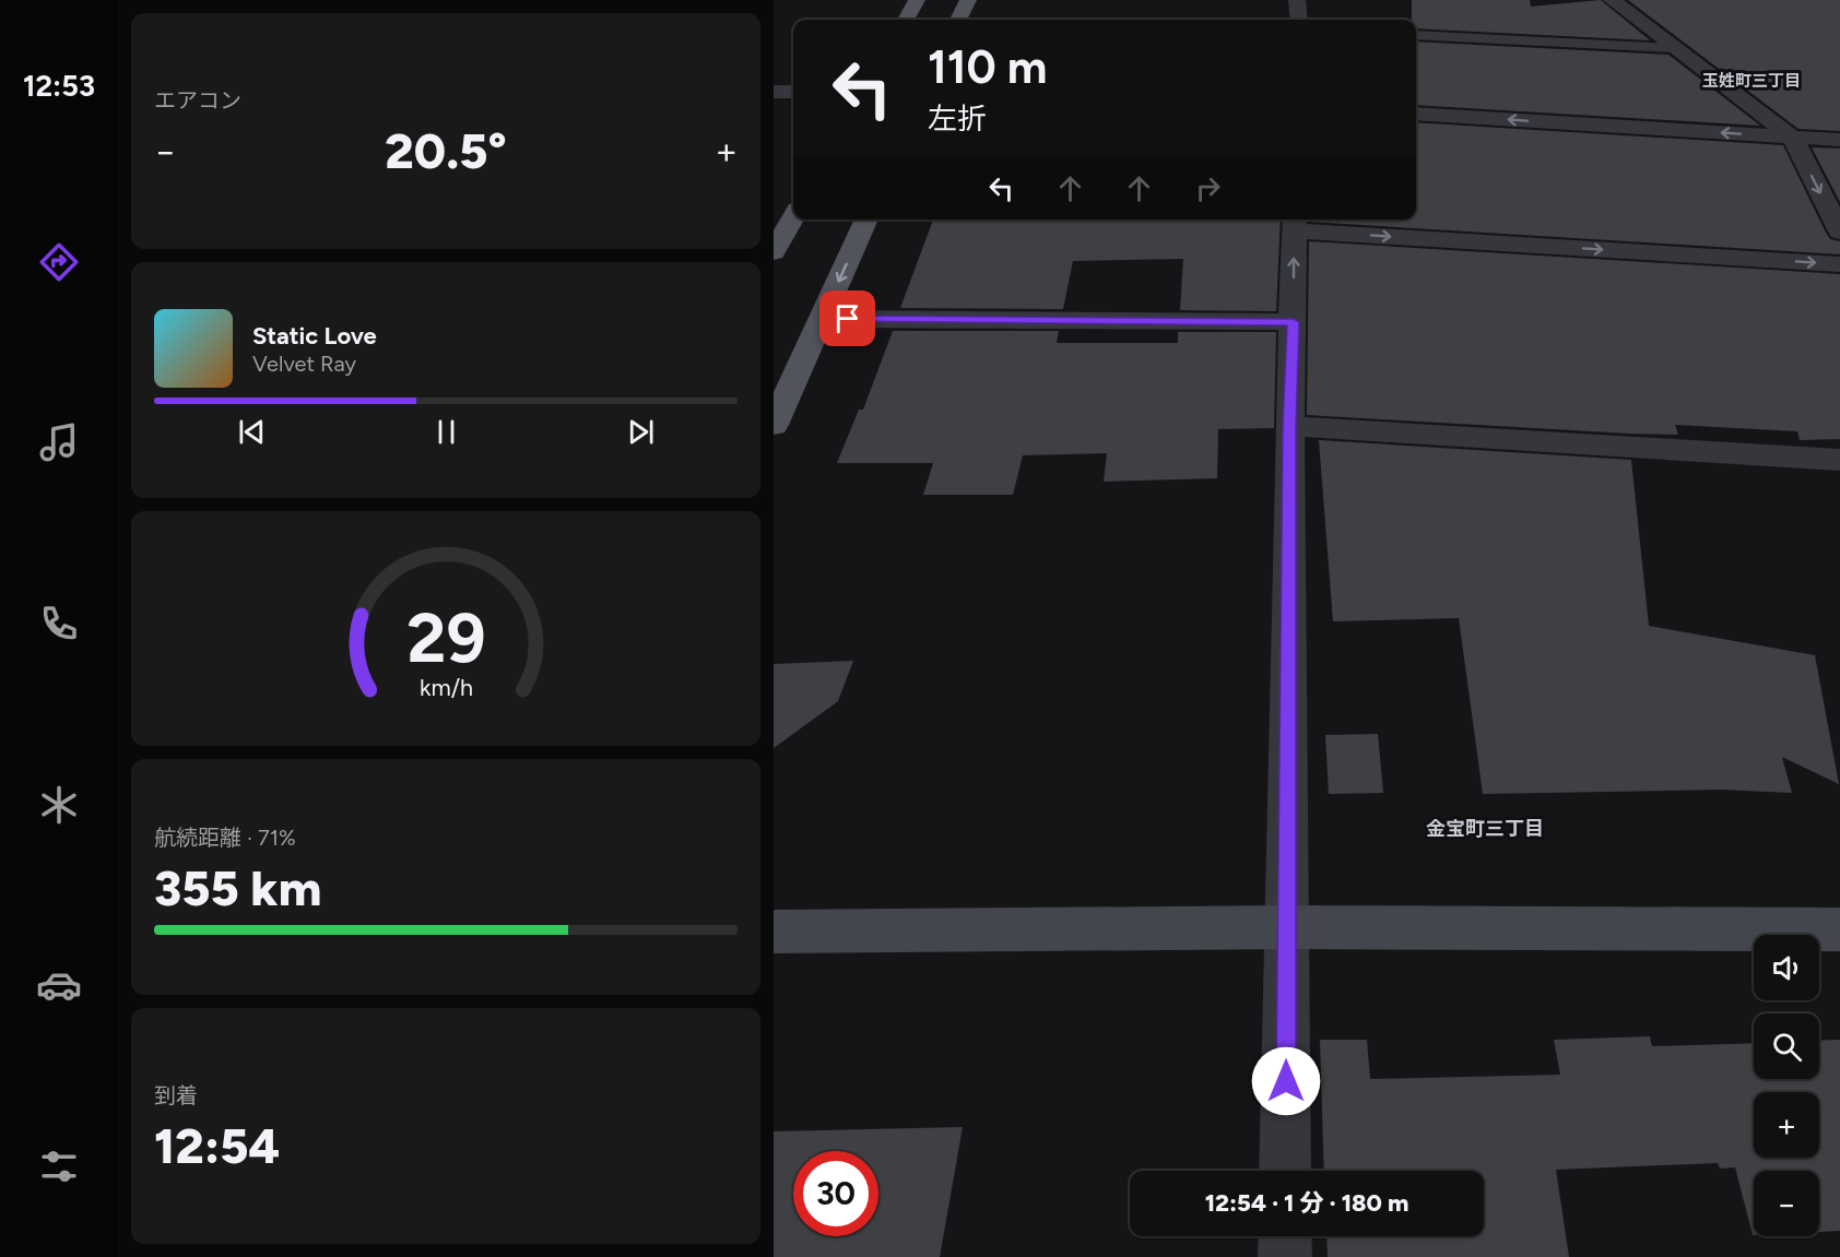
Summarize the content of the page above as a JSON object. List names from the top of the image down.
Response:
{
  "districts": ["玉姓町三丁目", "金宝町三丁目"],
  "page": {
    "tabs": "12:53",
    "tile": [
      "エアコン",
      ["航続距離 · 71%", "355 km"],
      ["到着", "12:54"]
    ],
    "turn": ["110 m", "左折"],
    "heat": ["−", "20.5°", "+"],
    "song": ["Static Love", "Velvet Ray"],
    "map_buttons": ["+", "−"],
    "limit": "30",
    "trip": "12:54 · 1 分 · 180 m",
    "gauge": ["29", "km/h"]
  }
}
